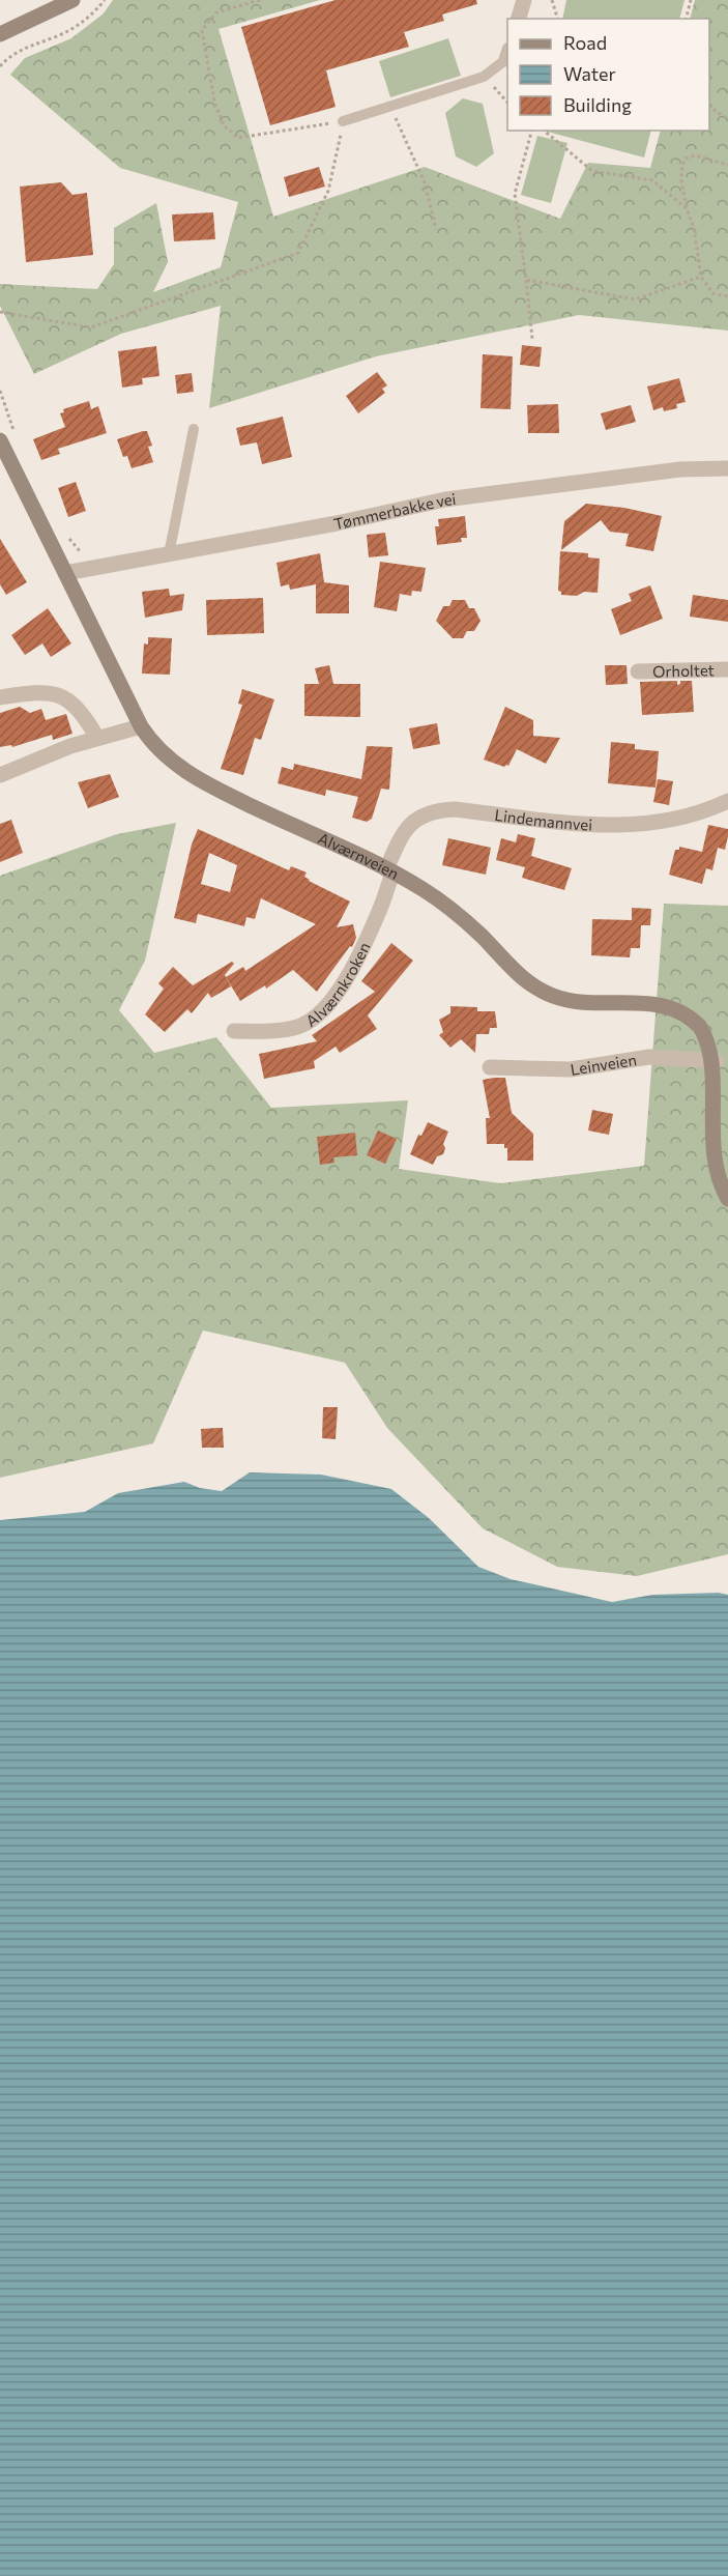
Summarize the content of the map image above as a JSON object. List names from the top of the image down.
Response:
{
  "streets": {
    "main road": ["Alværnveien"],
    "street": [
      "Tømmerbakke vei",
      "Orholtet",
      "Lindemannvei",
      "Alværnkroken",
      "Leinveien"
    ]
  },
  "crossings": [
    ["Tømmerbakke vei", "Alværnveien"],
    ["Lindemannvei", "Alværnveien"],
    ["Lindemannvei", "Alværnkroken"],
    ["Alværnveien", "Alværnkroken"],
    ["Alværnveien", "Leinveien"]
  ],
  "legend": ["Road", "Water", "Building"]
}
